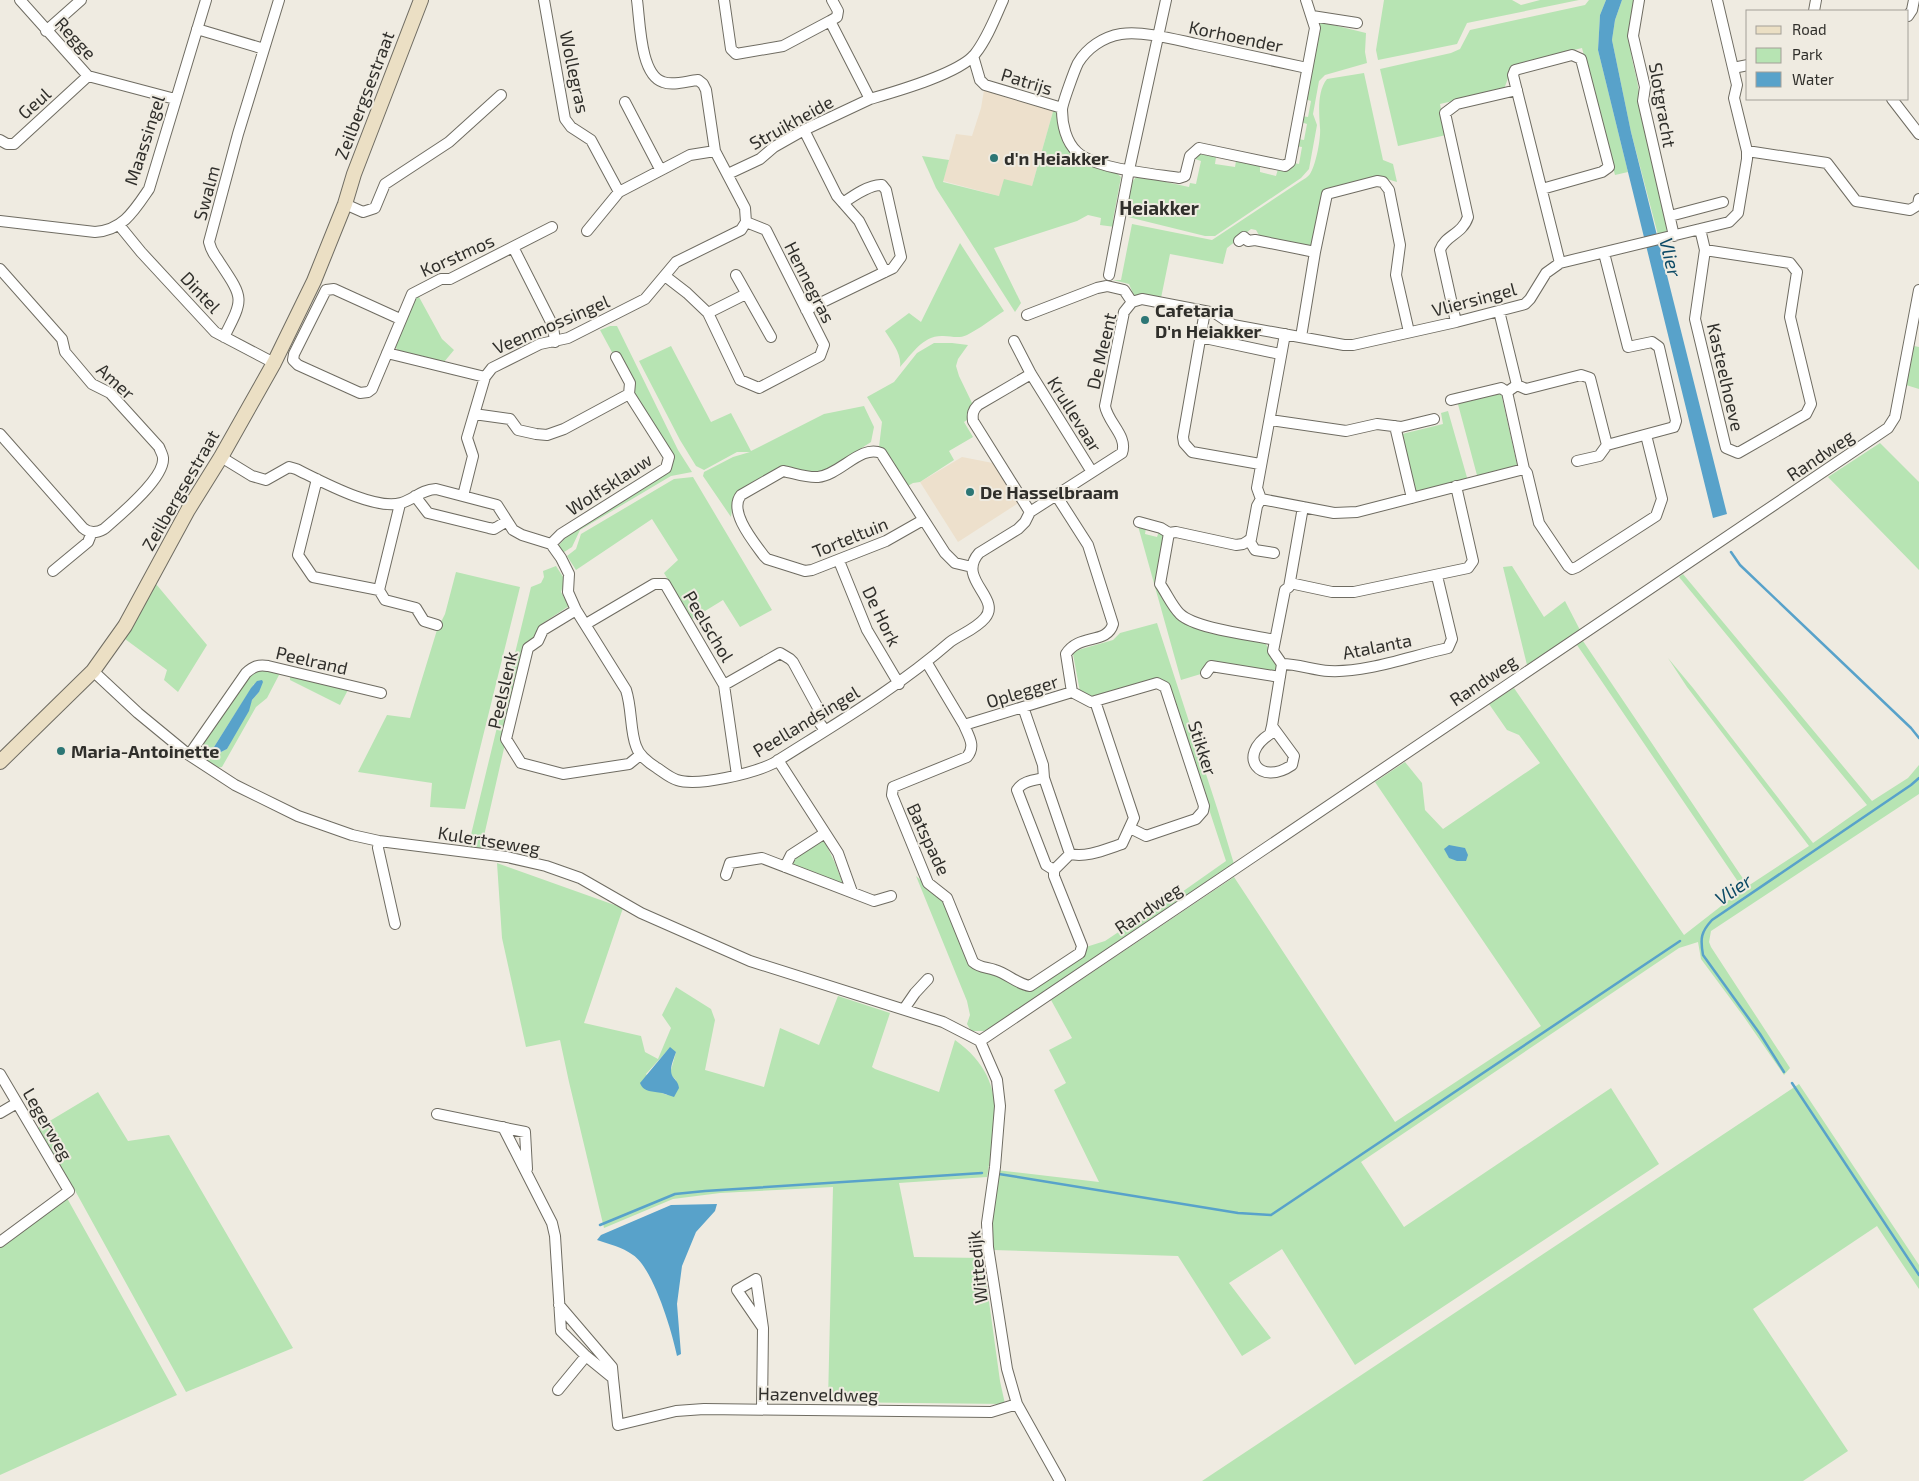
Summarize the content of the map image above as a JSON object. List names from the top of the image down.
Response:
{
  "streets": {
    "street": [
      "Korhoender",
      "Regge",
      "Wollegras",
      "Patrijs",
      "Zeilbergsestraat",
      "Geul",
      "Slotgracht",
      "Struikheide",
      "Maassingel",
      "Swalm",
      "Korstmos",
      "Hennegras",
      "Dintel",
      "Vliersingel",
      "Veenmossingel",
      "De Meent",
      "Kasteelhoeve",
      "Amer",
      "Krullevaar",
      "Randweg",
      "Wolfsklauw",
      "Torteltuin",
      "De Hork",
      "Peelschol",
      "Atalanta",
      "Peelrand",
      "Peelslenk",
      "Oplegger",
      "Peellandsingel",
      "Stikker",
      "Batspade",
      "Kulertseweg",
      "Legerweg",
      "Wittedijk",
      "Hazenveldweg"
    ]
  },
  "crossings": [
    ["Korhoender", "Patrijs"],
    ["Regge", "Geul"],
    ["Regge", "Maassingel"],
    ["Patrijs", "Struikheide"],
    ["Zeilbergsestraat", "Dintel"],
    ["Zeilbergsestraat", "Kulertseweg"],
    ["Slotgracht", "Vliersingel"],
    ["Maassingel", "Dintel"],
    ["Swalm", "Dintel"],
    ["Korstmos", "Veenmossingel"],
    ["Hennegras", "Veenmossingel"],
    ["Vliersingel", "De Meent"],
    ["Vliersingel", "Kasteelhoeve"],
    ["De Meent", "Krullevaar"],
    ["Randweg", "Kulertseweg"],
    ["Randweg", "Wittedijk"],
    ["Torteltuin", "De Hork"],
    ["Torteltuin", "Peellandsingel"],
    ["De Hork", "Peellandsingel"],
    ["Peelschol", "Peellandsingel"],
    ["Peelrand", "Kulertseweg"],
    ["Peelslenk", "Peellandsingel"],
    ["Oplegger", "Batspade"],
    ["Kulertseweg", "Wittedijk"],
    ["Wittedijk", "Hazenveldweg"]
  ],
  "districts": ["Heiakker"],
  "water": ["Vlier"],
  "places": [
    "d'n Heiakker",
    "Cafetaria D'n Heiakker",
    "De Hasselbraam",
    "Maria-Antoinette"
  ],
  "legend": ["Road", "Park", "Water"]
}
